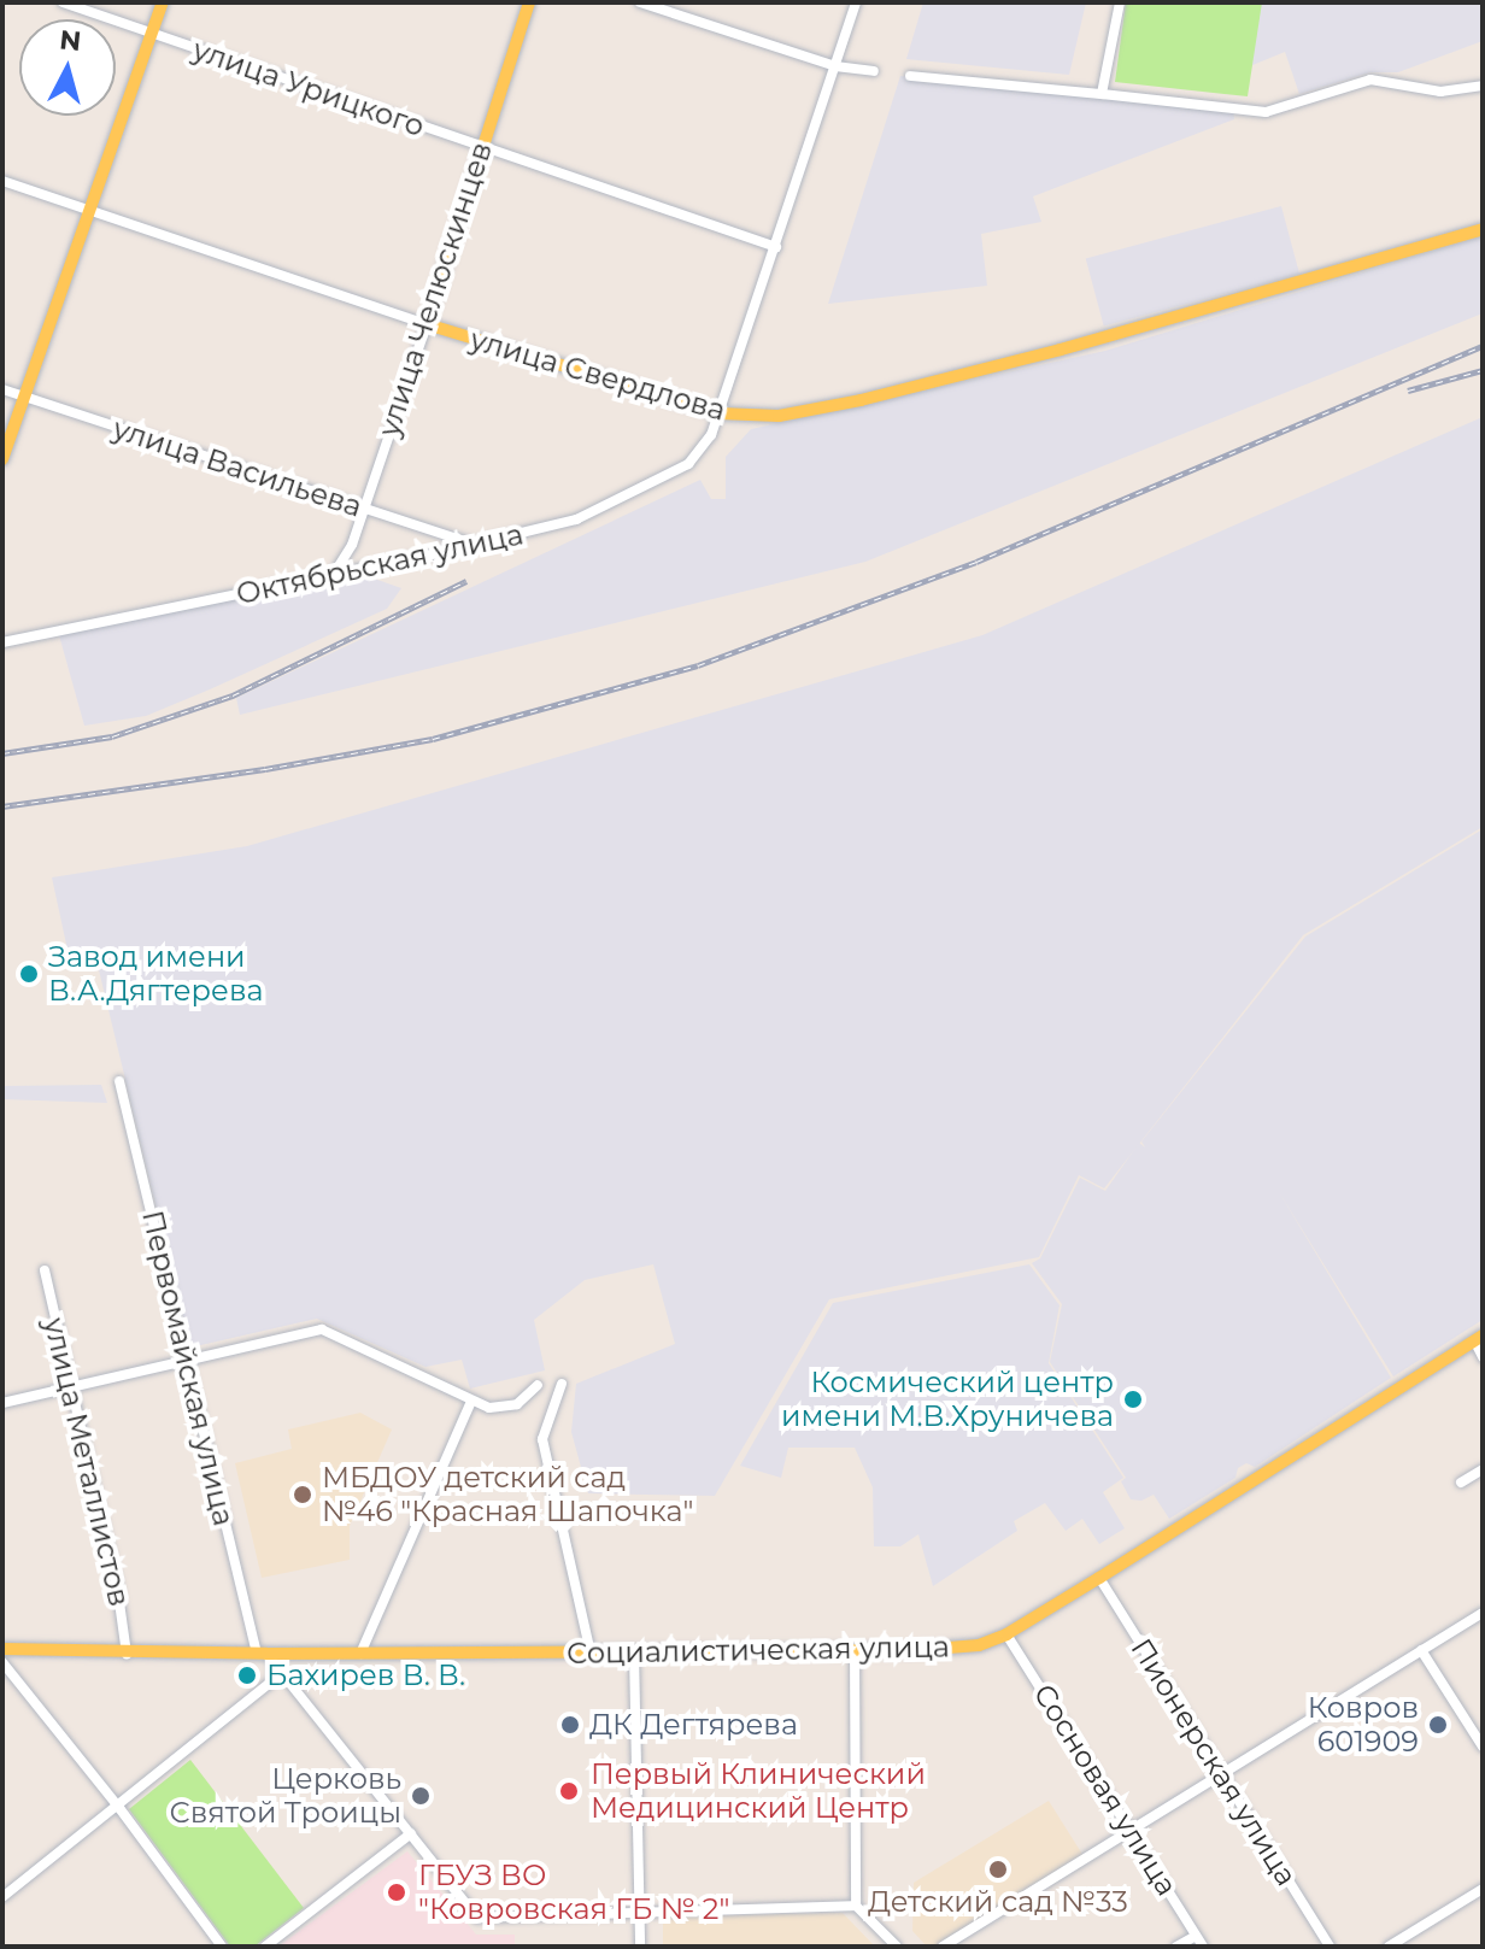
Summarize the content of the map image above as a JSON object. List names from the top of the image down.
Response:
{
  "streets": {
    "main road": ["улица Челюскинцев", "улица Свердлова", "Социалистическая улица"],
    "street": [
      "улица Урицкого",
      "улица Васильева",
      "Октябрьская улица",
      "Первомайская улица",
      "улица Металлистов",
      "Пионерская улица",
      "Сосновая улица"
    ]
  },
  "crossings": [
    ["улица Урицкого", "улица Челюскинцев"],
    ["улица Урицкого", "Октябрьская улица"],
    ["улица Челюскинцев", "улица Свердлова"],
    ["улица Челюскинцев", "улица Васильева"],
    ["улица Челюскинцев", "Октябрьская улица"],
    ["улица Свердлова", "Октябрьская улица"],
    ["улица Васильева", "Октябрьская улица"],
    ["Первомайская улица", "Социалистическая улица"],
    ["улица Металлистов", "Социалистическая улица"],
    ["Социалистическая улица", "Пионерская улица"],
    ["Социалистическая улица", "Сосновая улица"]
  ],
  "places": [
    "Завод имени В.А.Дягтерева",
    "Космический центр имени М.В.Хруничева",
    "МБДОУ детский сад №46 \"Красная Шапочка\"",
    "Бахирев В. В.",
    "ДК Дегтярева",
    "Ковров 601909",
    "Первый Клинический Медицинский Центр",
    "Церковь Святой Троицы",
    "Детский сад №33",
    "ГБУЗ ВО \"Ковровская ГБ № 2\""
  ],
  "north": "top"
}
